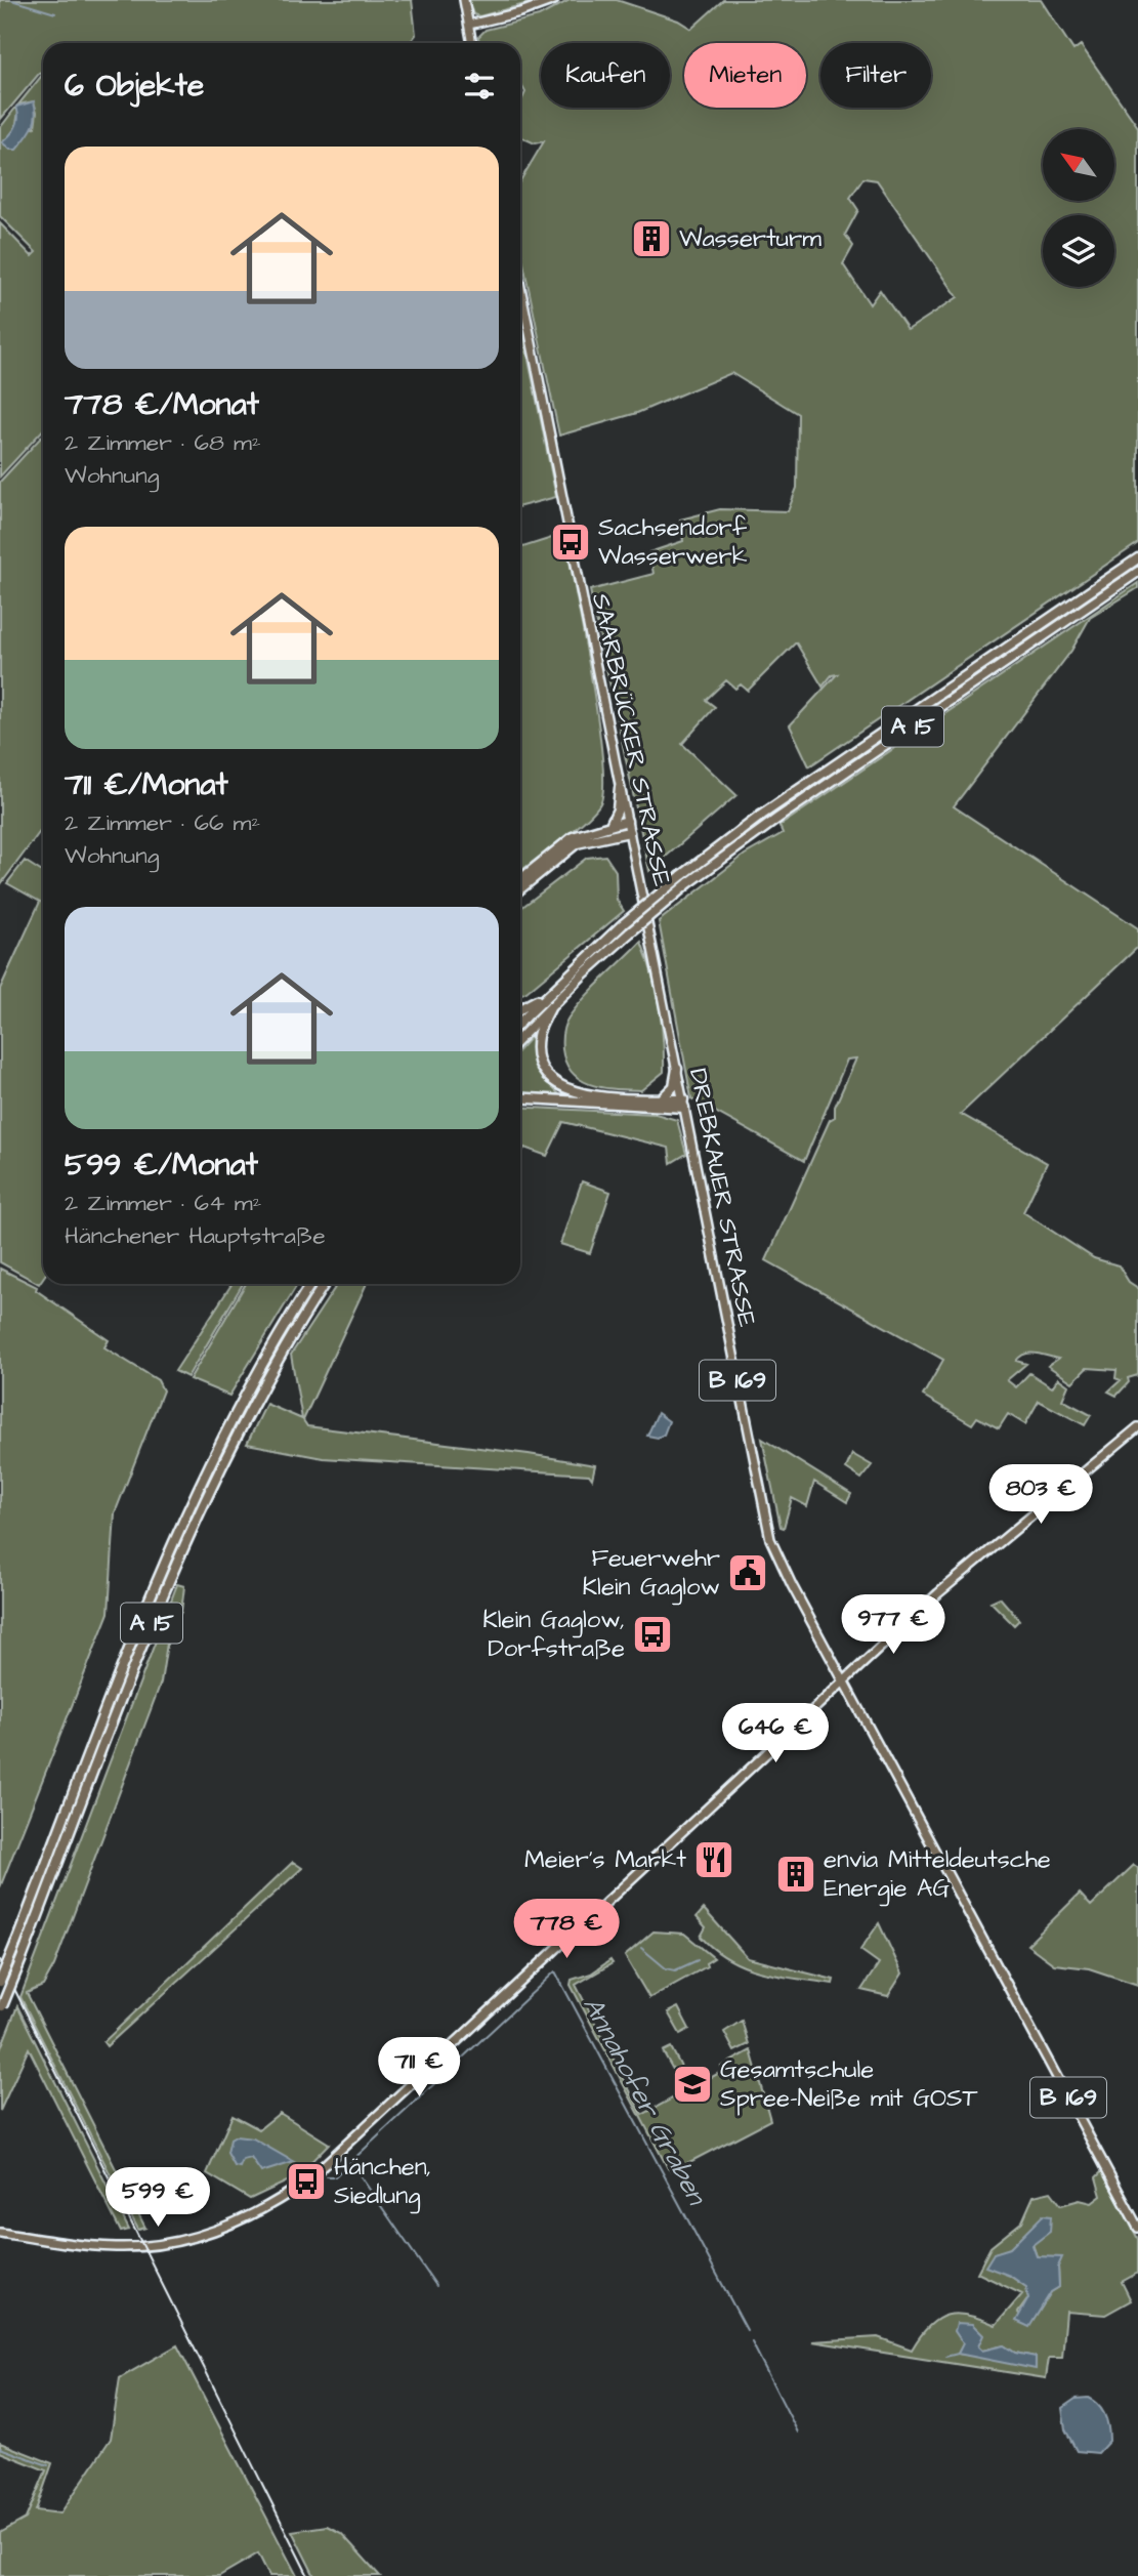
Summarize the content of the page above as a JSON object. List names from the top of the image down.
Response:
{
  "streets": {
    "highway": ["A 15"],
    "main road": ["SAARBRÜCKER STRASSE", "DREBKAUER STRASSE", "B 169"]
  },
  "crossings": [
    ["SAARBRÜCKER STRASSE", "DREBKAUER STRASSE"]
  ],
  "water": ["Annahofer Graben"],
  "places": {
    "building": ["Wasserturm", "envia Mitteldeutsche Energie AG"],
    "bus stop": ["Sachsendorf Wasserwerk", "Klein Gaglow, Dorfstraße", "Hänchen, Siedlung"],
    "public building": ["Feuerwehr Klein Gaglow"],
    "restaurant": ["Meier's Markt"],
    "school or university": ["Gesamtschule Spree-Neiße mit GOST"]
  },
  "north": "top left",
  "page": {
    "chip": ["Kaufen", "Mieten", "Filter"],
    "heading": "6 Objekte",
    "list": [
      {
        "name": "778 €/Monat",
        "note": "2 Zimmer · 68 m² · Wohnung"
      },
      {
        "name": "711 €/Monat",
        "note": "2 Zimmer · 66 m² · Wohnung"
      },
      {
        "name": "599 €/Monat",
        "note": "2 Zimmer · 64 m² · Hänchener Hauptstraße"
      }
    ],
    "price": [
      "803 €",
      "977 €",
      "646 €",
      "778 €",
      "711 €",
      "599 €"
    ]
  }
}
